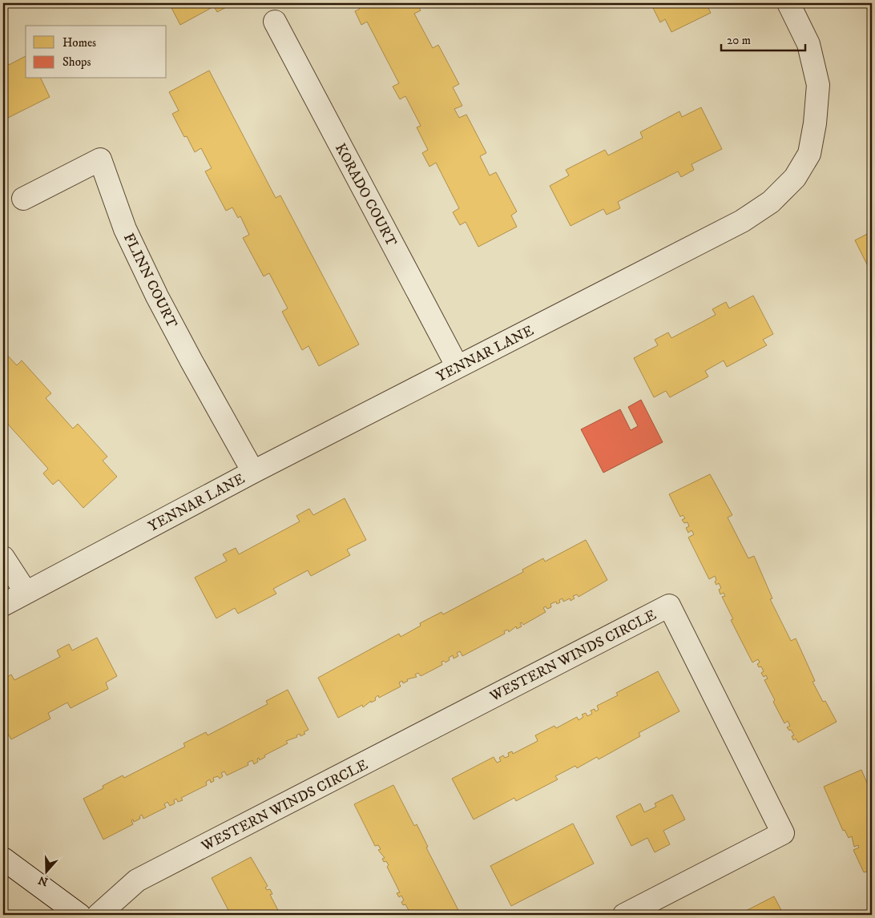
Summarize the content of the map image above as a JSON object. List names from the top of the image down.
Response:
{
  "streets": {
    "street": [
      "KORADO COURT",
      "FLINN COURT",
      "YENNAR LANE",
      "WESTERN WINDS CIRCLE"
    ]
  },
  "crossings": [
    ["KORADO COURT", "YENNAR LANE"],
    ["FLINN COURT", "YENNAR LANE"]
  ],
  "legend": ["Homes", "Shops"],
  "scale_bar": "20 m",
  "north": "bottom"
}
